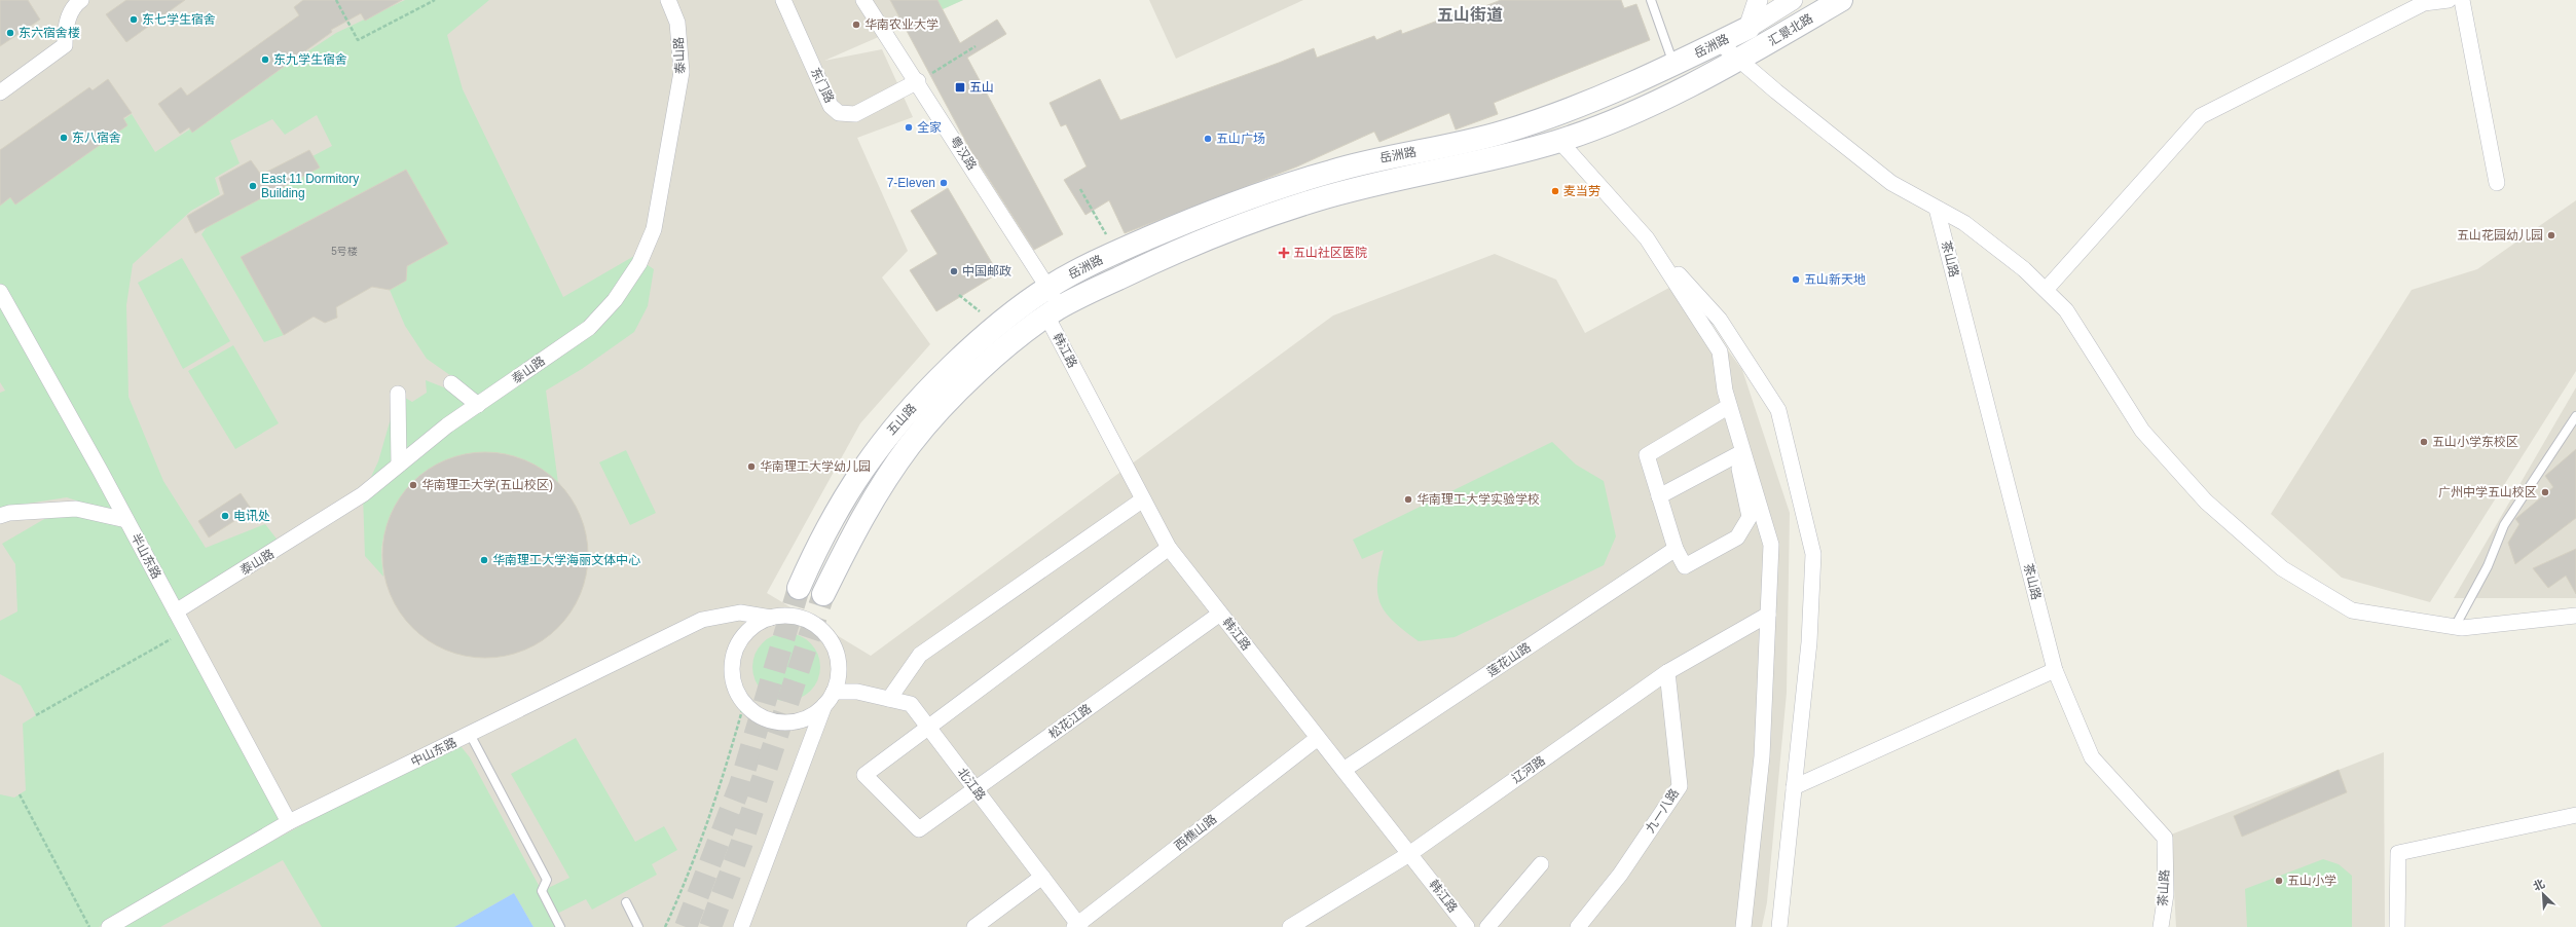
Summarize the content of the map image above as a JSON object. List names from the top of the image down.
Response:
{
  "streets": {
    "main road": ["汇景北路", "岳洲路", "五山路"],
    "street": [
      "泰山路",
      "东门路",
      "粤汉路",
      "茶山路",
      "韩江路",
      "半山东路",
      "莲花山路",
      "松花江路",
      "中山东路",
      "辽河路",
      "北江路",
      "九一八路",
      "西樵山路"
    ]
  },
  "crossings": [
    ["汇景北路", "岳洲路"],
    ["岳洲路", "粤汉路"],
    ["岳洲路", "韩江路"],
    ["岳洲路", "五山路"],
    ["泰山路", "半山东路"],
    ["东门路", "粤汉路"],
    ["粤汉路", "韩江路"],
    ["粤汉路", "五山路"],
    ["韩江路", "五山路"],
    ["韩江路", "莲花山路"],
    ["韩江路", "松花江路"],
    ["韩江路", "辽河路"],
    ["韩江路", "西樵山路"],
    ["半山东路", "中山东路"],
    ["松花江路", "北江路"],
    ["中山东路", "北江路"],
    ["辽河路", "九一八路"],
    ["北江路", "西樵山路"]
  ],
  "districts": ["五山街道"],
  "places": {
    "other": [
      "东七学生宿舍",
      "华南农业大学",
      "东六宿舍楼",
      "东九学生宿舍",
      "全家",
      "东八宿舍",
      "五山广场",
      "7-Eleven",
      "East 11 Dormitory Building",
      "麦当劳",
      "五山花园幼儿园",
      "中国邮政",
      "五山新天地",
      "五山小学东校区",
      "华南理工大学幼儿园",
      "华南理工大学(五山校区)",
      "广州中学五山校区",
      "华南理工大学实验学校",
      "电讯处",
      "华南理工大学海丽文体中心",
      "五山小学"
    ],
    "transit": ["五山"],
    "health": ["五山社区医院"]
  },
  "house_numbers": ["5号楼"],
  "north": "top left"
}
